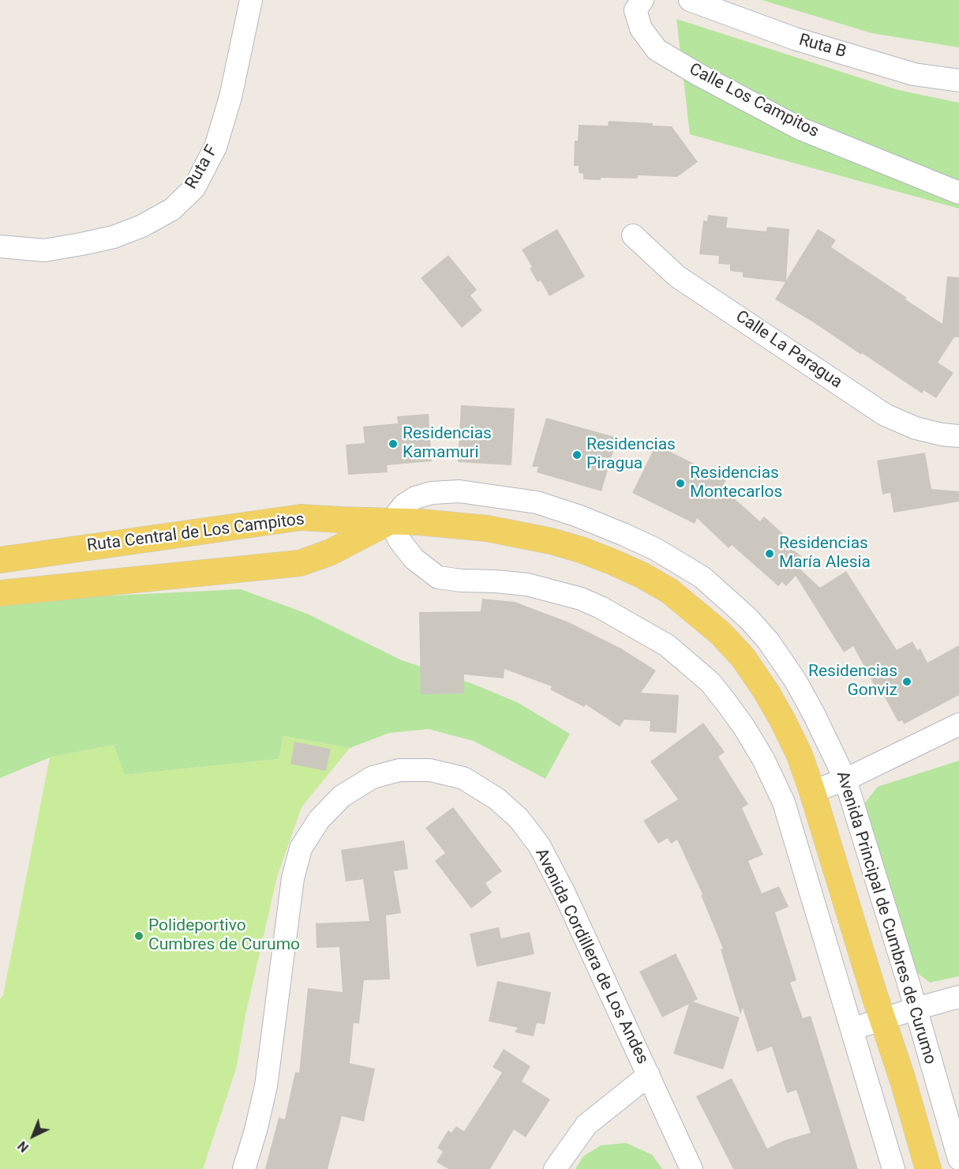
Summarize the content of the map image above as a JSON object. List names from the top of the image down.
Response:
{
  "streets": {
    "main road": ["Ruta Central de Los Campitos", "Avenida Principal de Cumbres de Curumo"],
    "street": [
      "Ruta B",
      "Calle Los Campitos",
      "Ruta F",
      "Calle La Paragua",
      "Avenida Cordillera de Los Andes"
    ]
  },
  "crossings": [
    ["Ruta Central de Los Campitos", "Avenida Principal de Cumbres de Curumo"]
  ],
  "places": [
    "Residencias Kamamuri",
    "Residencias Piragua",
    "Residencias Montecarlos",
    "Residencias María Alesia",
    "Residencias Gonviz",
    "Polideportivo Cumbres de Curumo"
  ],
  "north": "bottom left"
}
